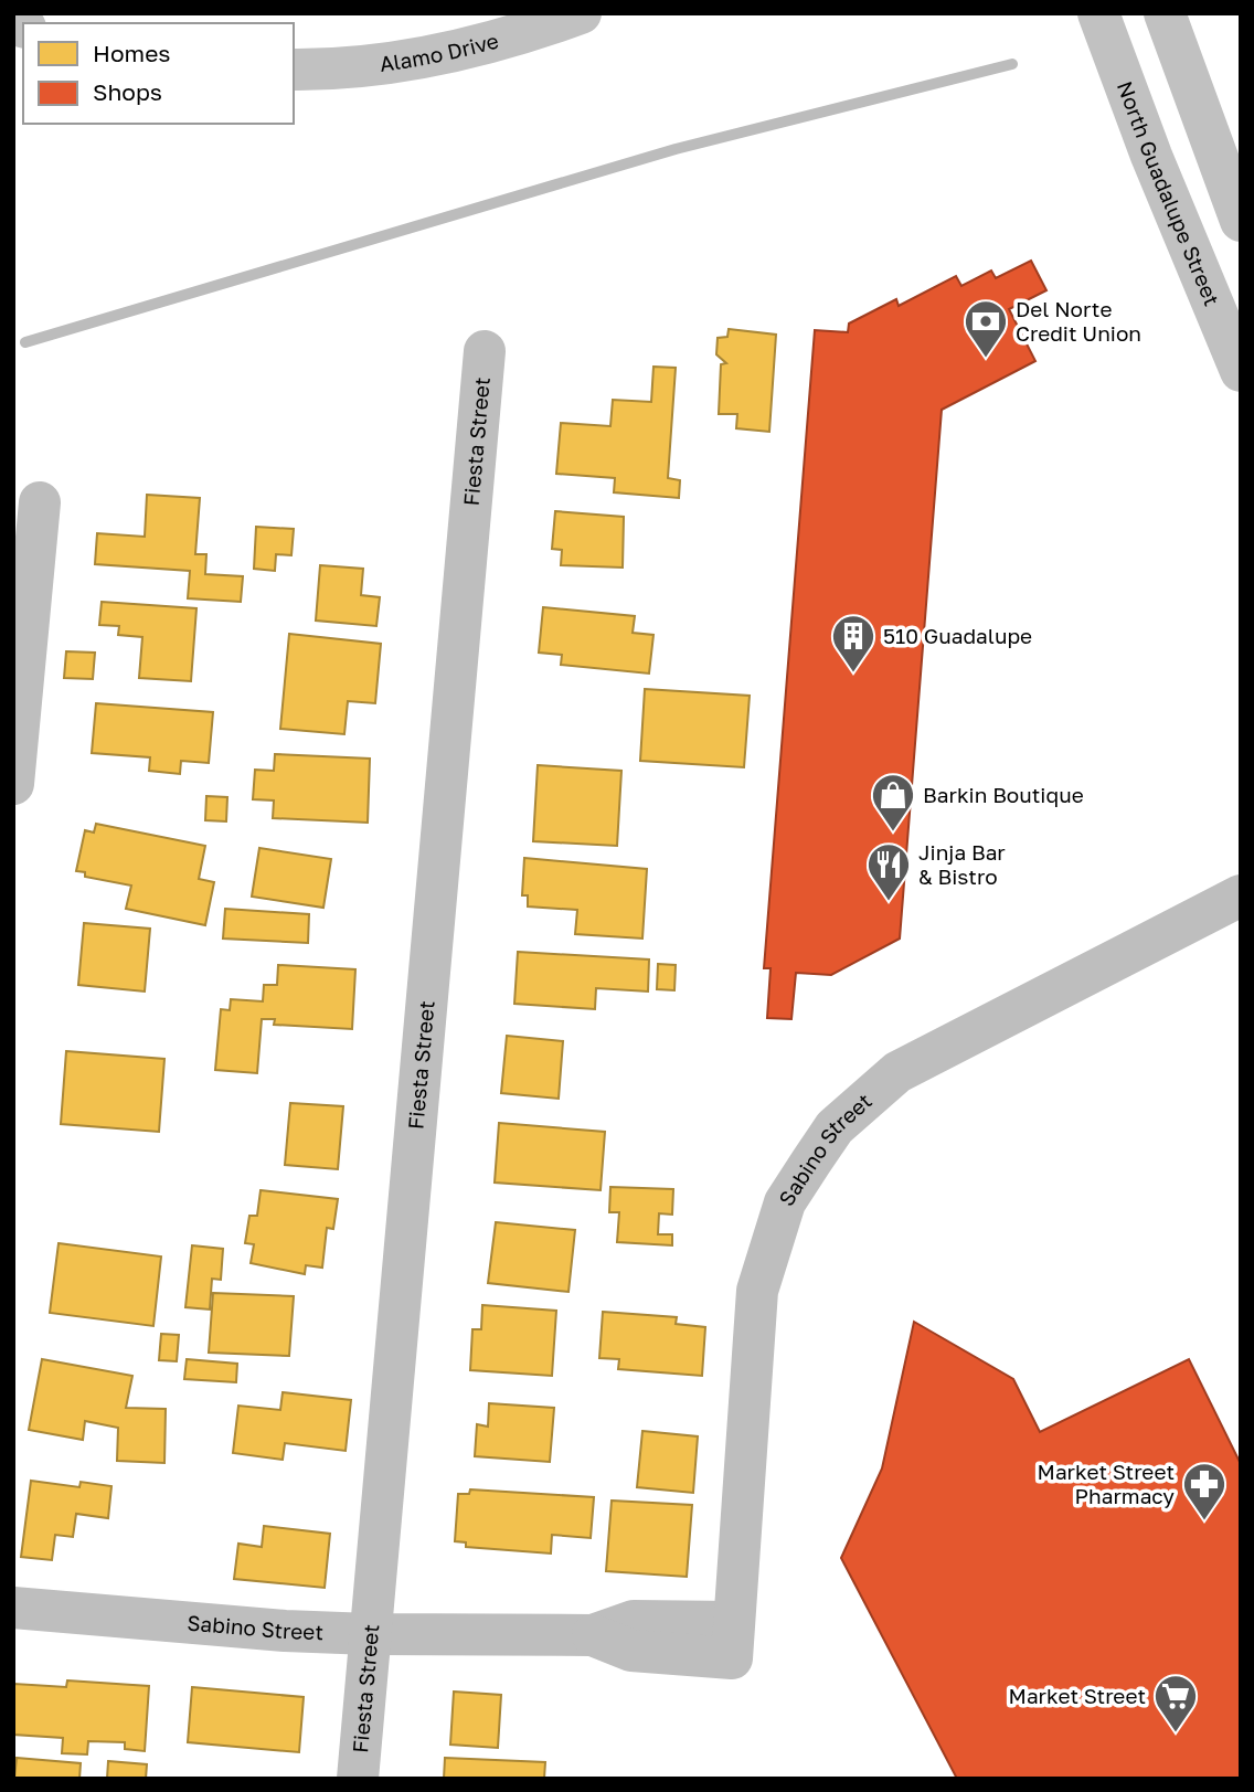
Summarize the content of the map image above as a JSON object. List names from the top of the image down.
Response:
{
  "streets": {
    "main road": ["Alamo Drive", "North Guadalupe Street"],
    "street": ["Fiesta Street", "Sabino Street"]
  },
  "crossings": [
    ["Fiesta Street", "Sabino Street"]
  ],
  "places": {
    "bank": ["Del Norte Credit Union"],
    "building": ["510 Guadalupe"],
    "shop": ["Barkin Boutique"],
    "restaurant": ["Jinja Bar & Bistro"],
    "pharmacy": ["Market Street Pharmacy"],
    "supermarket": ["Market Street"]
  },
  "legend": ["Homes", "Shops"]
}
